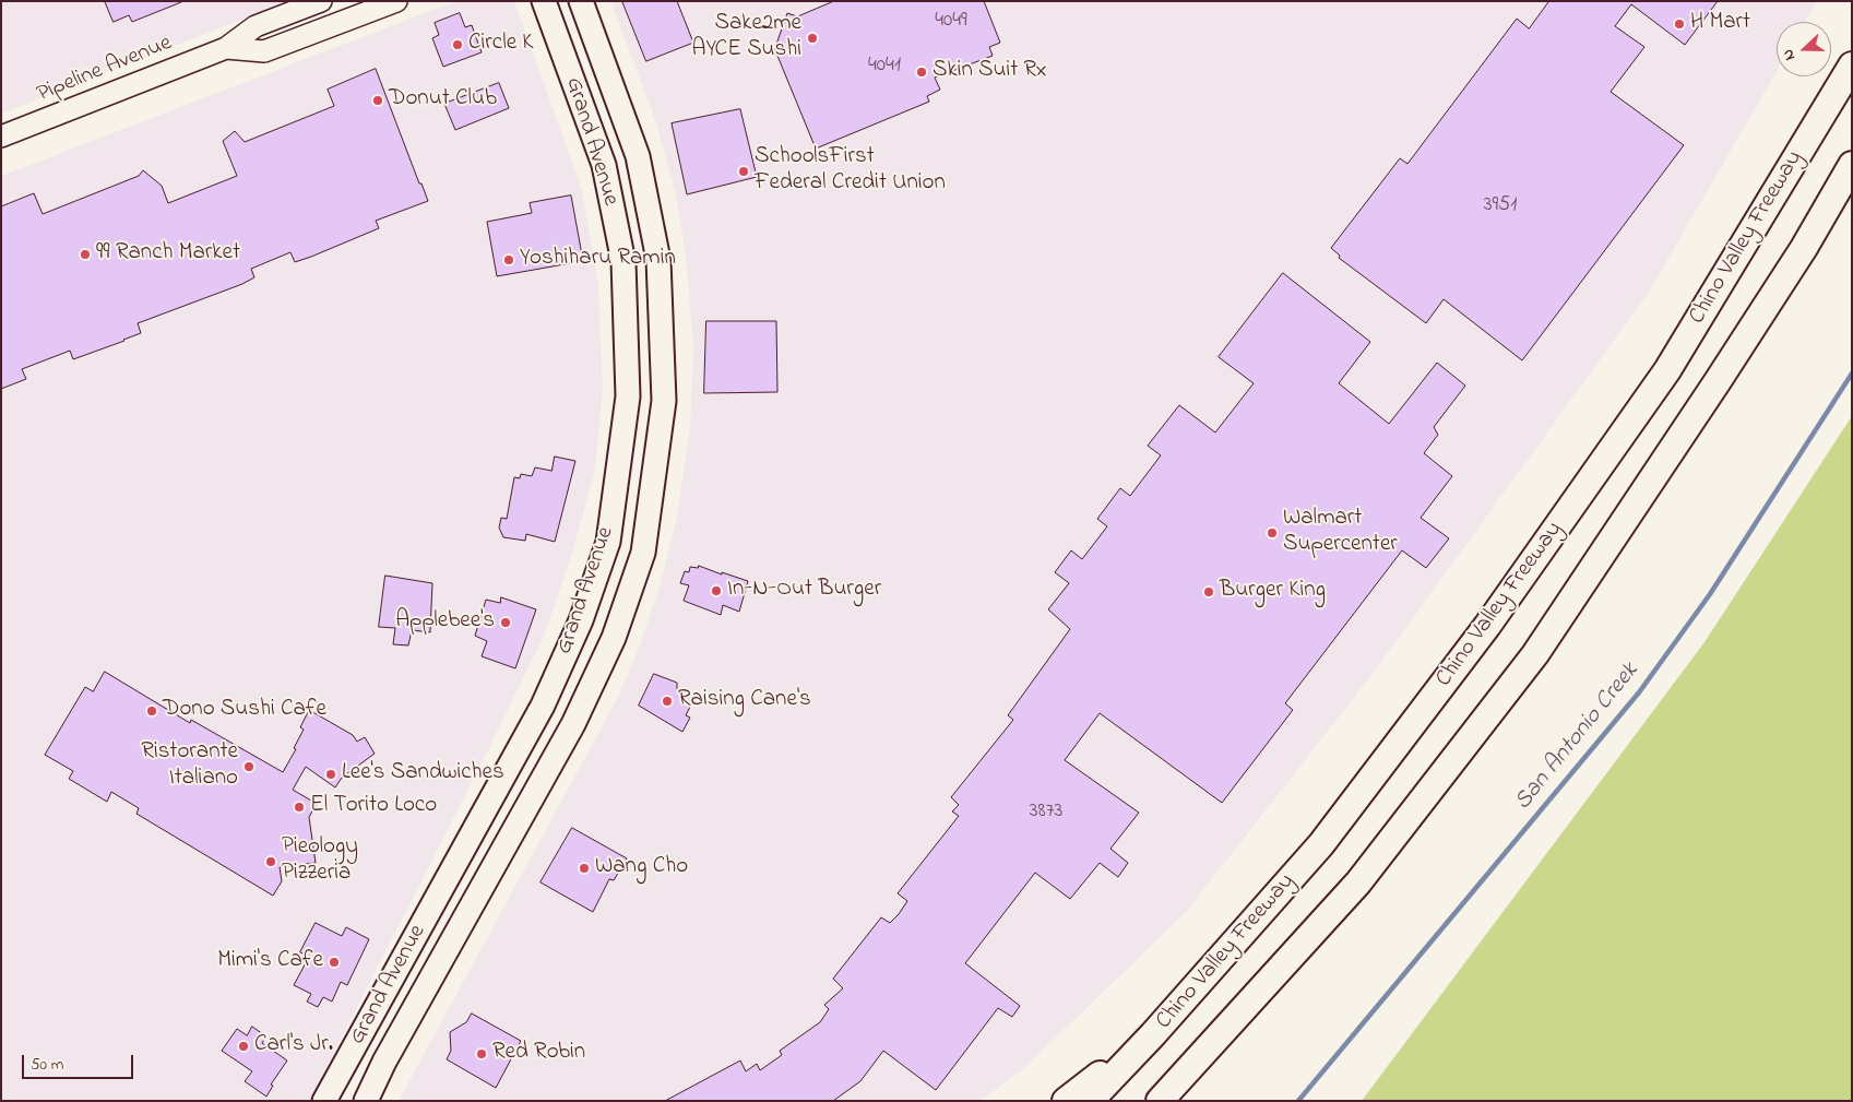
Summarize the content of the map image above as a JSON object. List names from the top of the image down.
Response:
{
  "streets": {
    "highway": ["Chino Valley Freeway"],
    "main road": ["Pipeline Avenue", "Grand Avenue"]
  },
  "water": ["San Antonio Creek"],
  "places": [
    "H Mart",
    "Sake2me AYCE Sushi",
    "Circle K",
    "Skin Suit Rx",
    "Donut Club",
    "SchoolsFirst Federal Credit Union",
    "99 Ranch Market",
    "Yoshiharu Ramin",
    "Walmart Supercenter",
    "In-N-Out Burger",
    "Burger King",
    "Applebee's",
    "Raising Cane's",
    "Dono Sushi Cafe",
    "Ristorante Italiano",
    "Lee's Sandwiches",
    "El Torito Loco",
    "Pieology Pizzeria",
    "Wang Cho",
    "Mimi's Cafe",
    "Carl's Jr.",
    "Red Robin"
  ],
  "house_numbers": [
    "4049",
    "4041",
    "3951",
    "3873"
  ],
  "scale_bar": "50 m",
  "north": "left"
}
